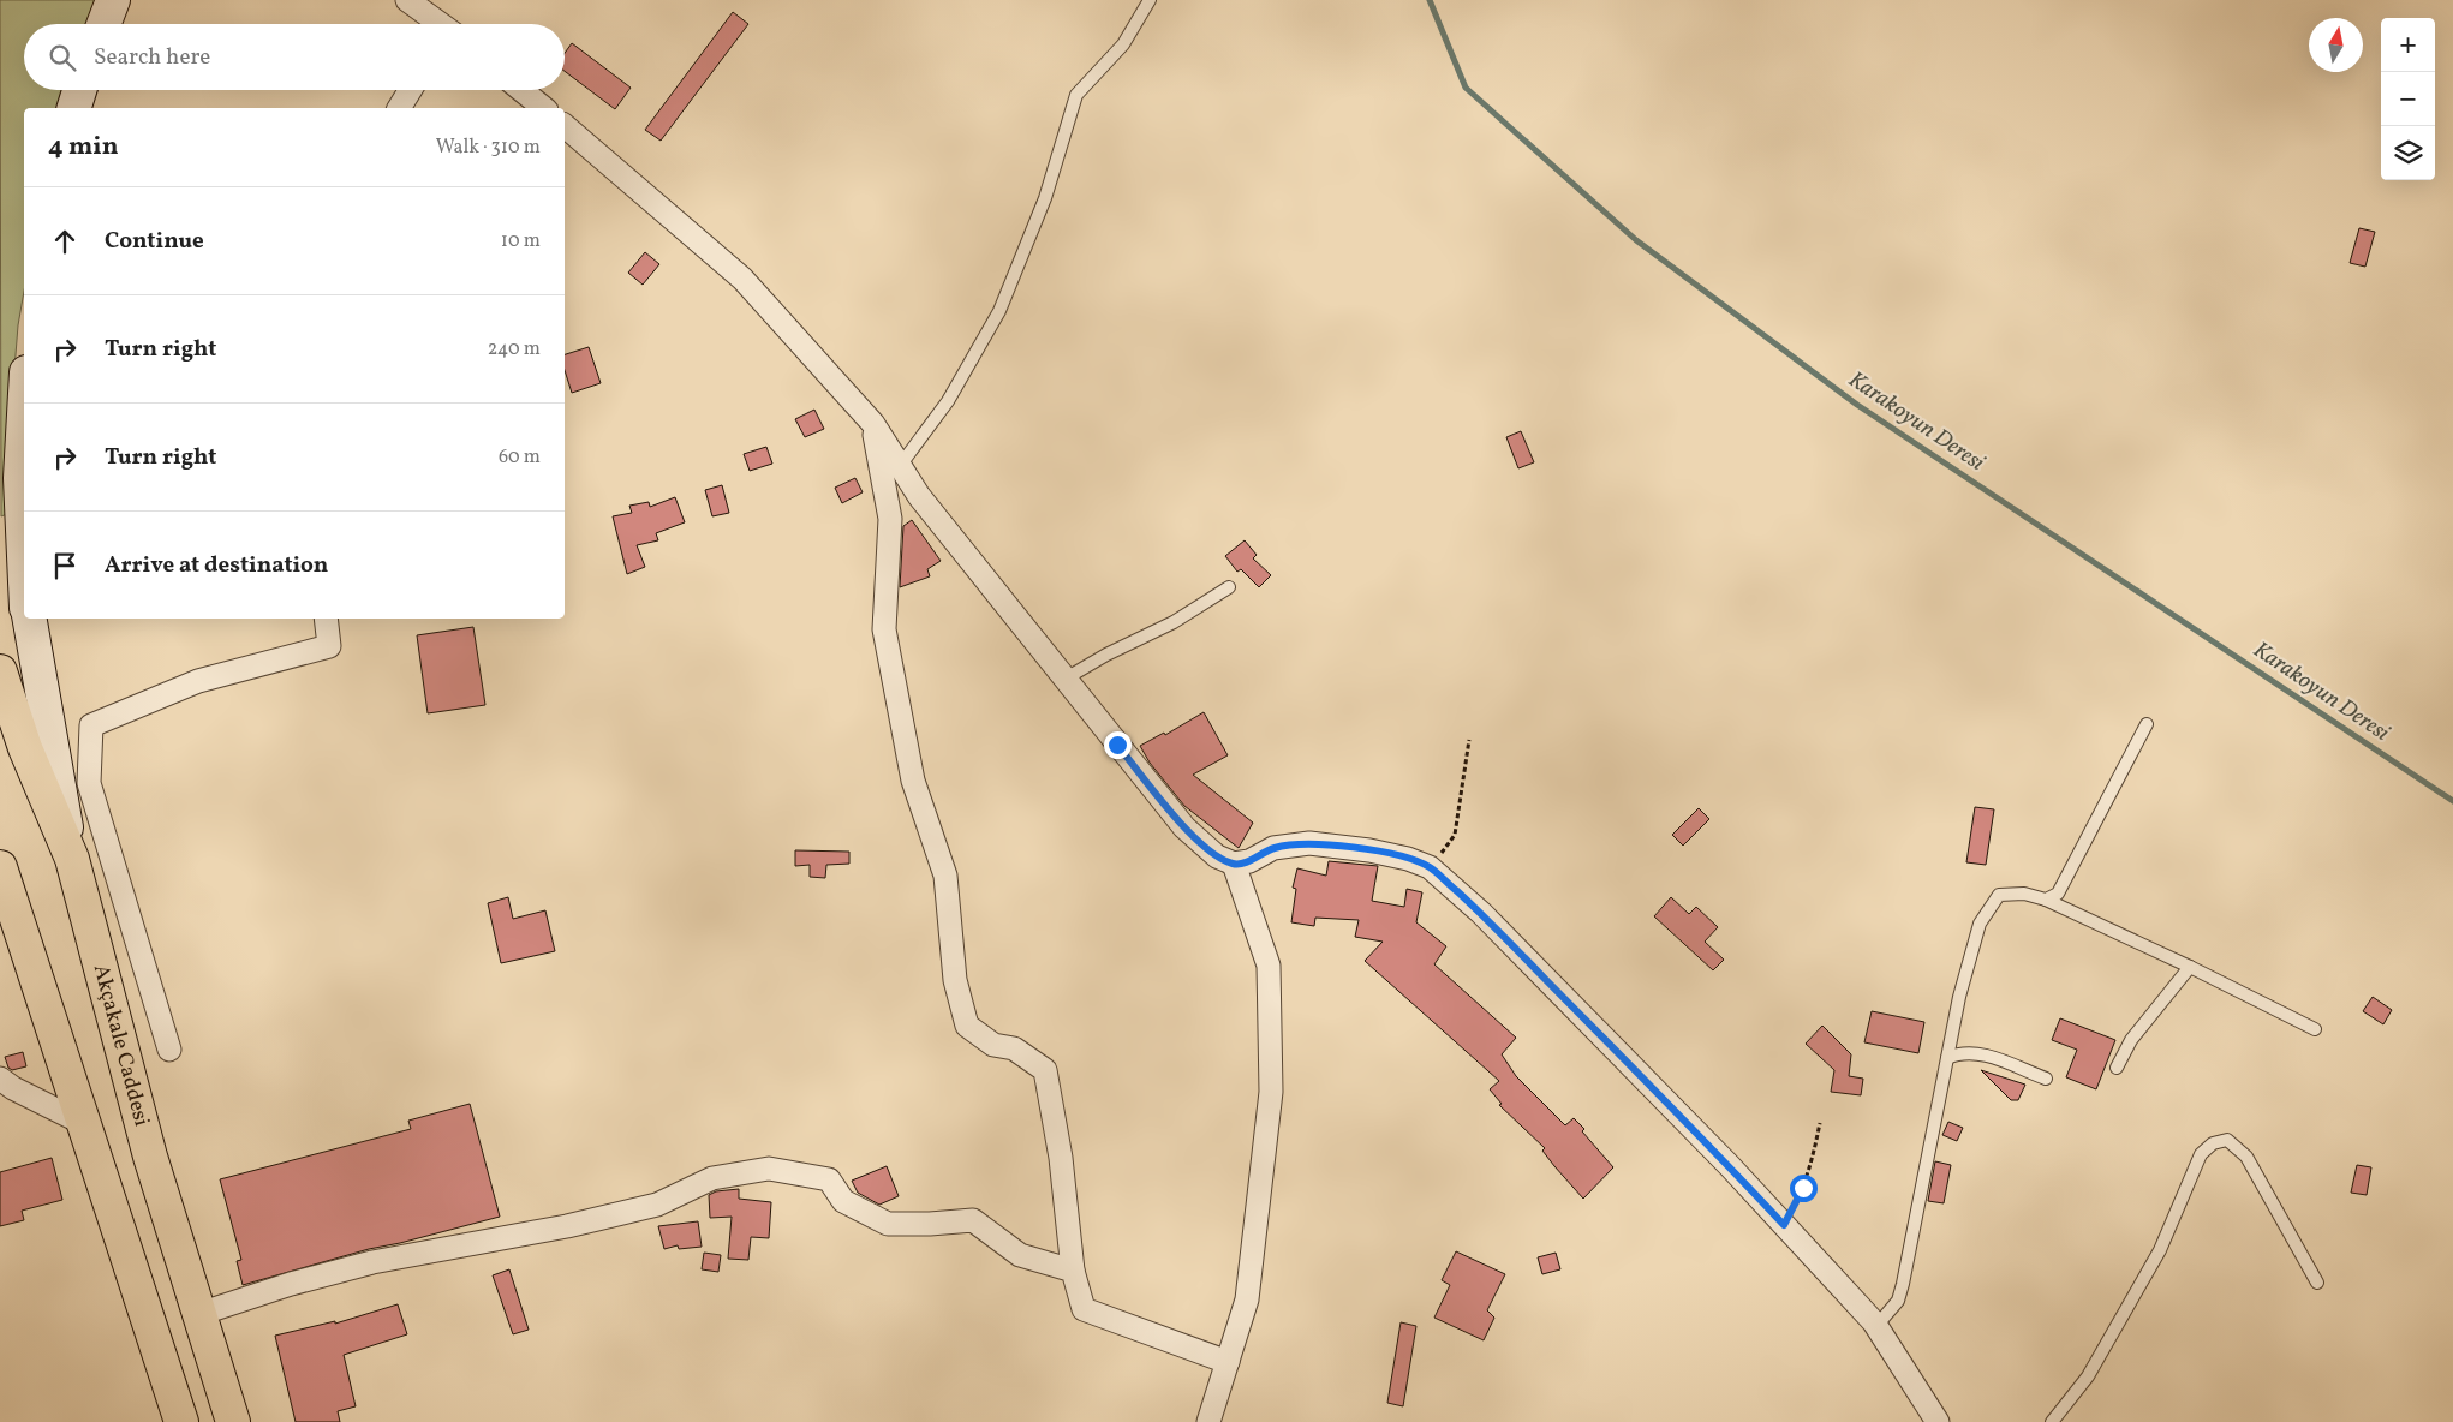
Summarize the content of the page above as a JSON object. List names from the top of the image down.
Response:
{
  "streets": {
    "main road": ["Akçakale Caddesi"]
  },
  "water": ["Karakoyun Deresi"],
  "north": "top",
  "page": {
    "map_buttons": ["+", "−"],
    "search": "Search here",
    "heading": ["4 min", "Walk · 310 m"],
    "list": [
      ["Continue", "10 m"],
      ["Turn right", "240 m"],
      ["Turn right", "60 m"],
      "Arrive at destination"
    ]
  }
}
